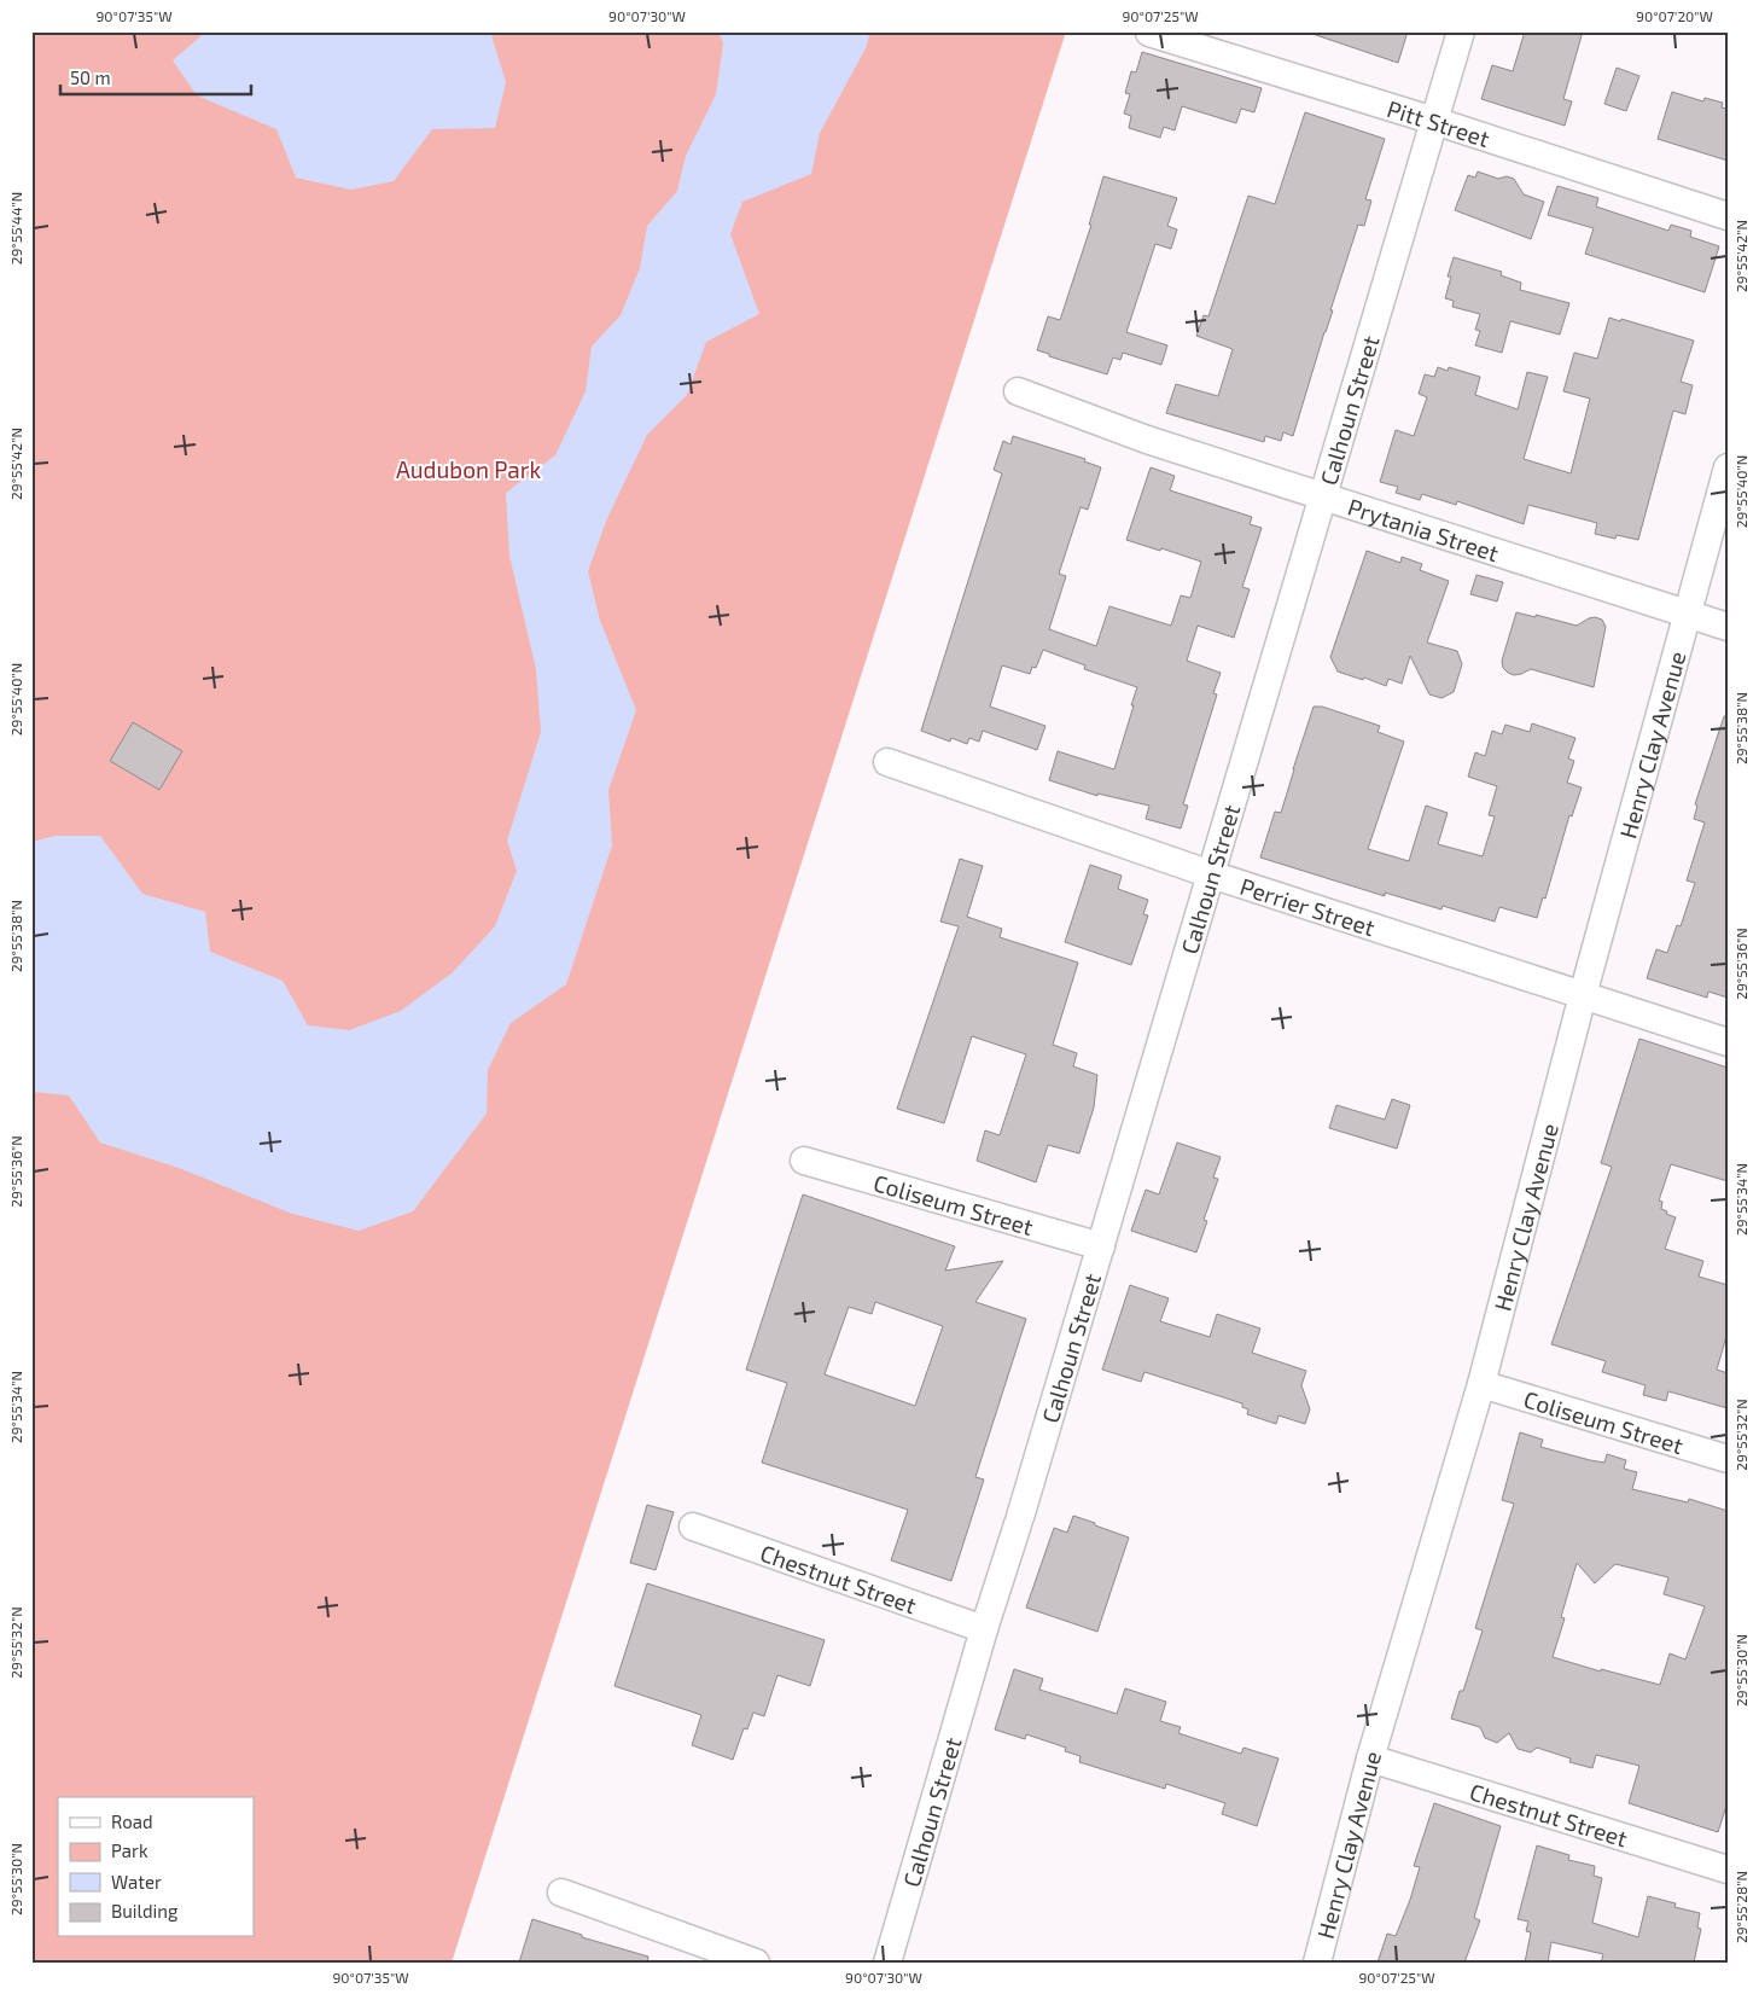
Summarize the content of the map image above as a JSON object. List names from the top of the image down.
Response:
{
  "streets": {
    "street": [
      "Pitt Street",
      "Calhoun Street",
      "Prytania Street",
      "Henry Clay Avenue",
      "Perrier Street",
      "Coliseum Street",
      "Chestnut Street"
    ]
  },
  "crossings": [
    ["Pitt Street", "Calhoun Street"],
    ["Calhoun Street", "Prytania Street"],
    ["Calhoun Street", "Perrier Street"],
    ["Calhoun Street", "Coliseum Street"],
    ["Calhoun Street", "Chestnut Street"],
    ["Prytania Street", "Henry Clay Avenue"],
    ["Henry Clay Avenue", "Perrier Street"],
    ["Henry Clay Avenue", "Coliseum Street"],
    ["Henry Clay Avenue", "Chestnut Street"]
  ],
  "parks": ["Audubon Park"],
  "legend": [
    "Road",
    "Park",
    "Water",
    "Building"
  ],
  "scale_bar": "50 m",
  "coordinates": [
    "90°07'35\"W",
    "90°07'30\"W",
    "90°07'25\"W",
    "90°07'20\"W",
    "29°55'44\"N",
    "29°55'42\"N",
    "29°55'40\"N",
    "29°55'38\"N",
    "29°55'36\"N",
    "29°55'34\"N",
    "29°55'32\"N",
    "29°55'30\"N",
    "29°55'28\"N"
  ]
}
